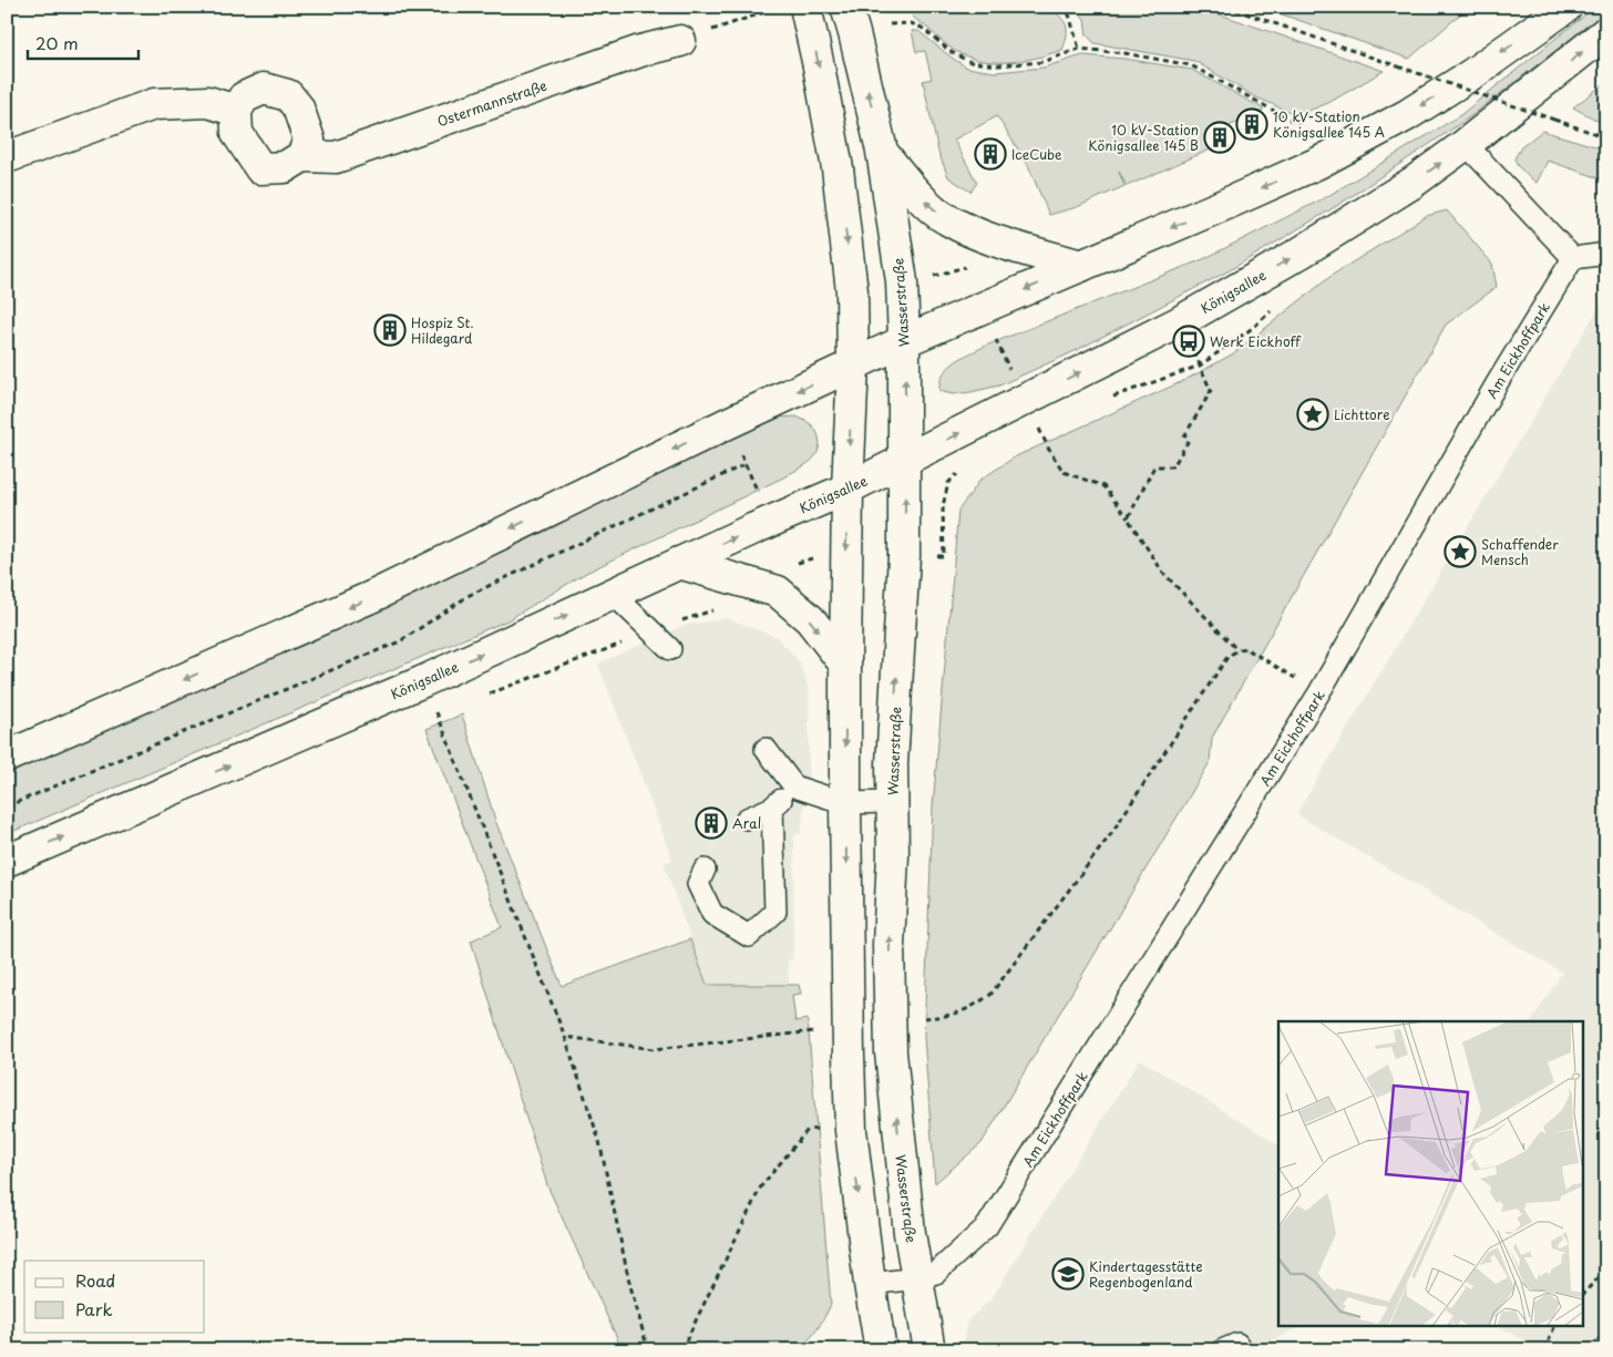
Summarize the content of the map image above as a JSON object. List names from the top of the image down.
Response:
{
  "streets": {
    "main road": ["Ostermannstraße", "Königsallee", "Wasserstraße"],
    "lane": ["Am Eickhoffpark"]
  },
  "crossings": [
    ["Königsallee", "Wasserstraße"],
    ["Wasserstraße", "Am Eickhoffpark"]
  ],
  "places": {
    "building": [
      "10 kV-Station Königsallee 145 A",
      "10 kV-Station Königsallee 145 B",
      "IceCube",
      "Hospiz St. Hildegard",
      "Aral"
    ],
    "bus stop": ["Werk Eickhoff"],
    "place": ["Lichttore", "Schaffender Mensch"],
    "school or university": ["Kindertagesstätte Regenbogenland"]
  },
  "legend": ["Road", "Park"],
  "scale_bar": "20 m"
}
